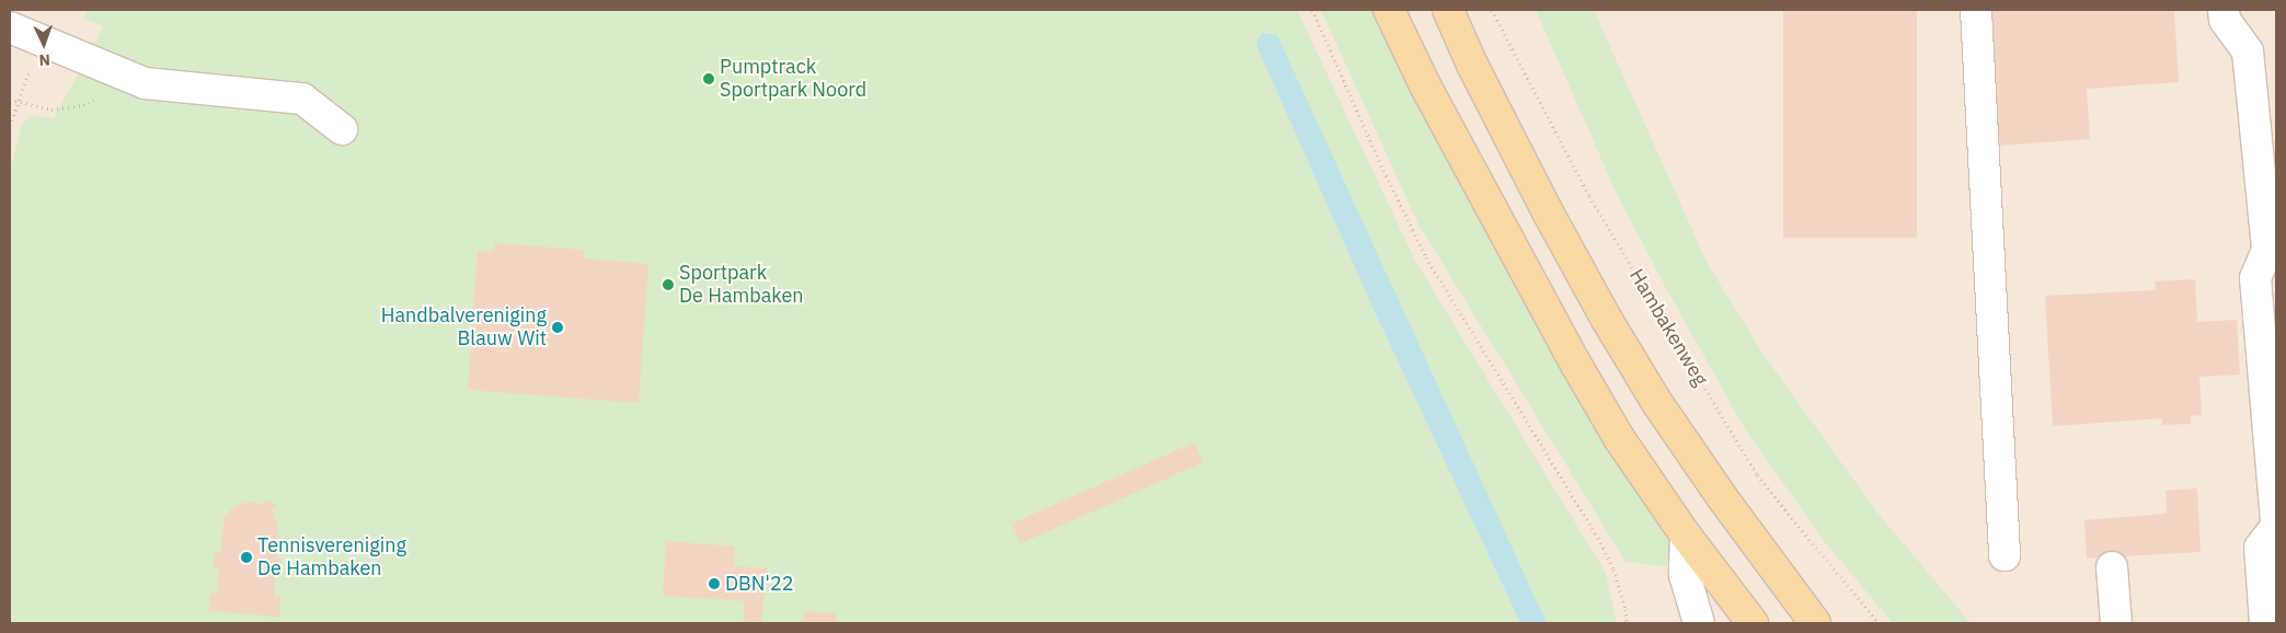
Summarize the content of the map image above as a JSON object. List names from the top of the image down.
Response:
{
  "streets": {
    "path": ["Hambakenweg"]
  },
  "places": [
    "Pumptrack Sportpark Noord",
    "Sportpark De Hambaken",
    "Handbalvereniging Blauw Wit",
    "Tennisvereniging De Hambaken",
    "DBN'22"
  ],
  "north": "bottom"
}
